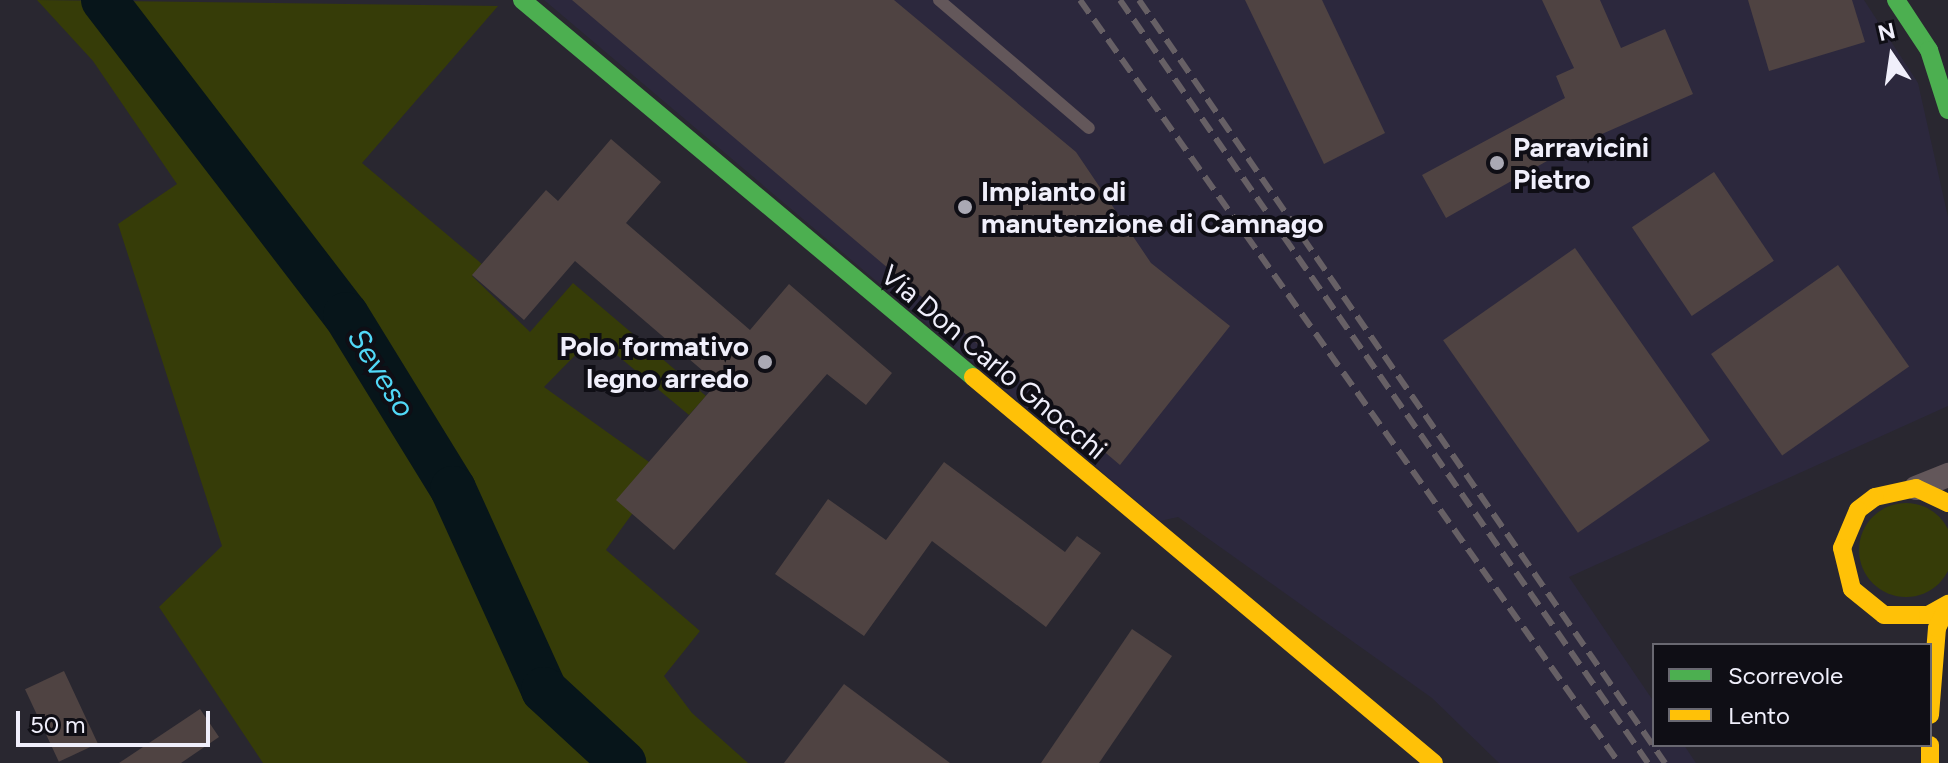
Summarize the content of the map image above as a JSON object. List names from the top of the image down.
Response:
{
  "streets": {
    "street": ["Via Don Carlo Gnocchi"]
  },
  "water": ["Seveso"],
  "places": ["Parravicini Pietro", "Impianto di manutenzione di Camnago", "Polo formativo legno arredo"],
  "legend": ["Scorrevole", "Lento"],
  "scale_bar": "50 m",
  "north": "top"
}
